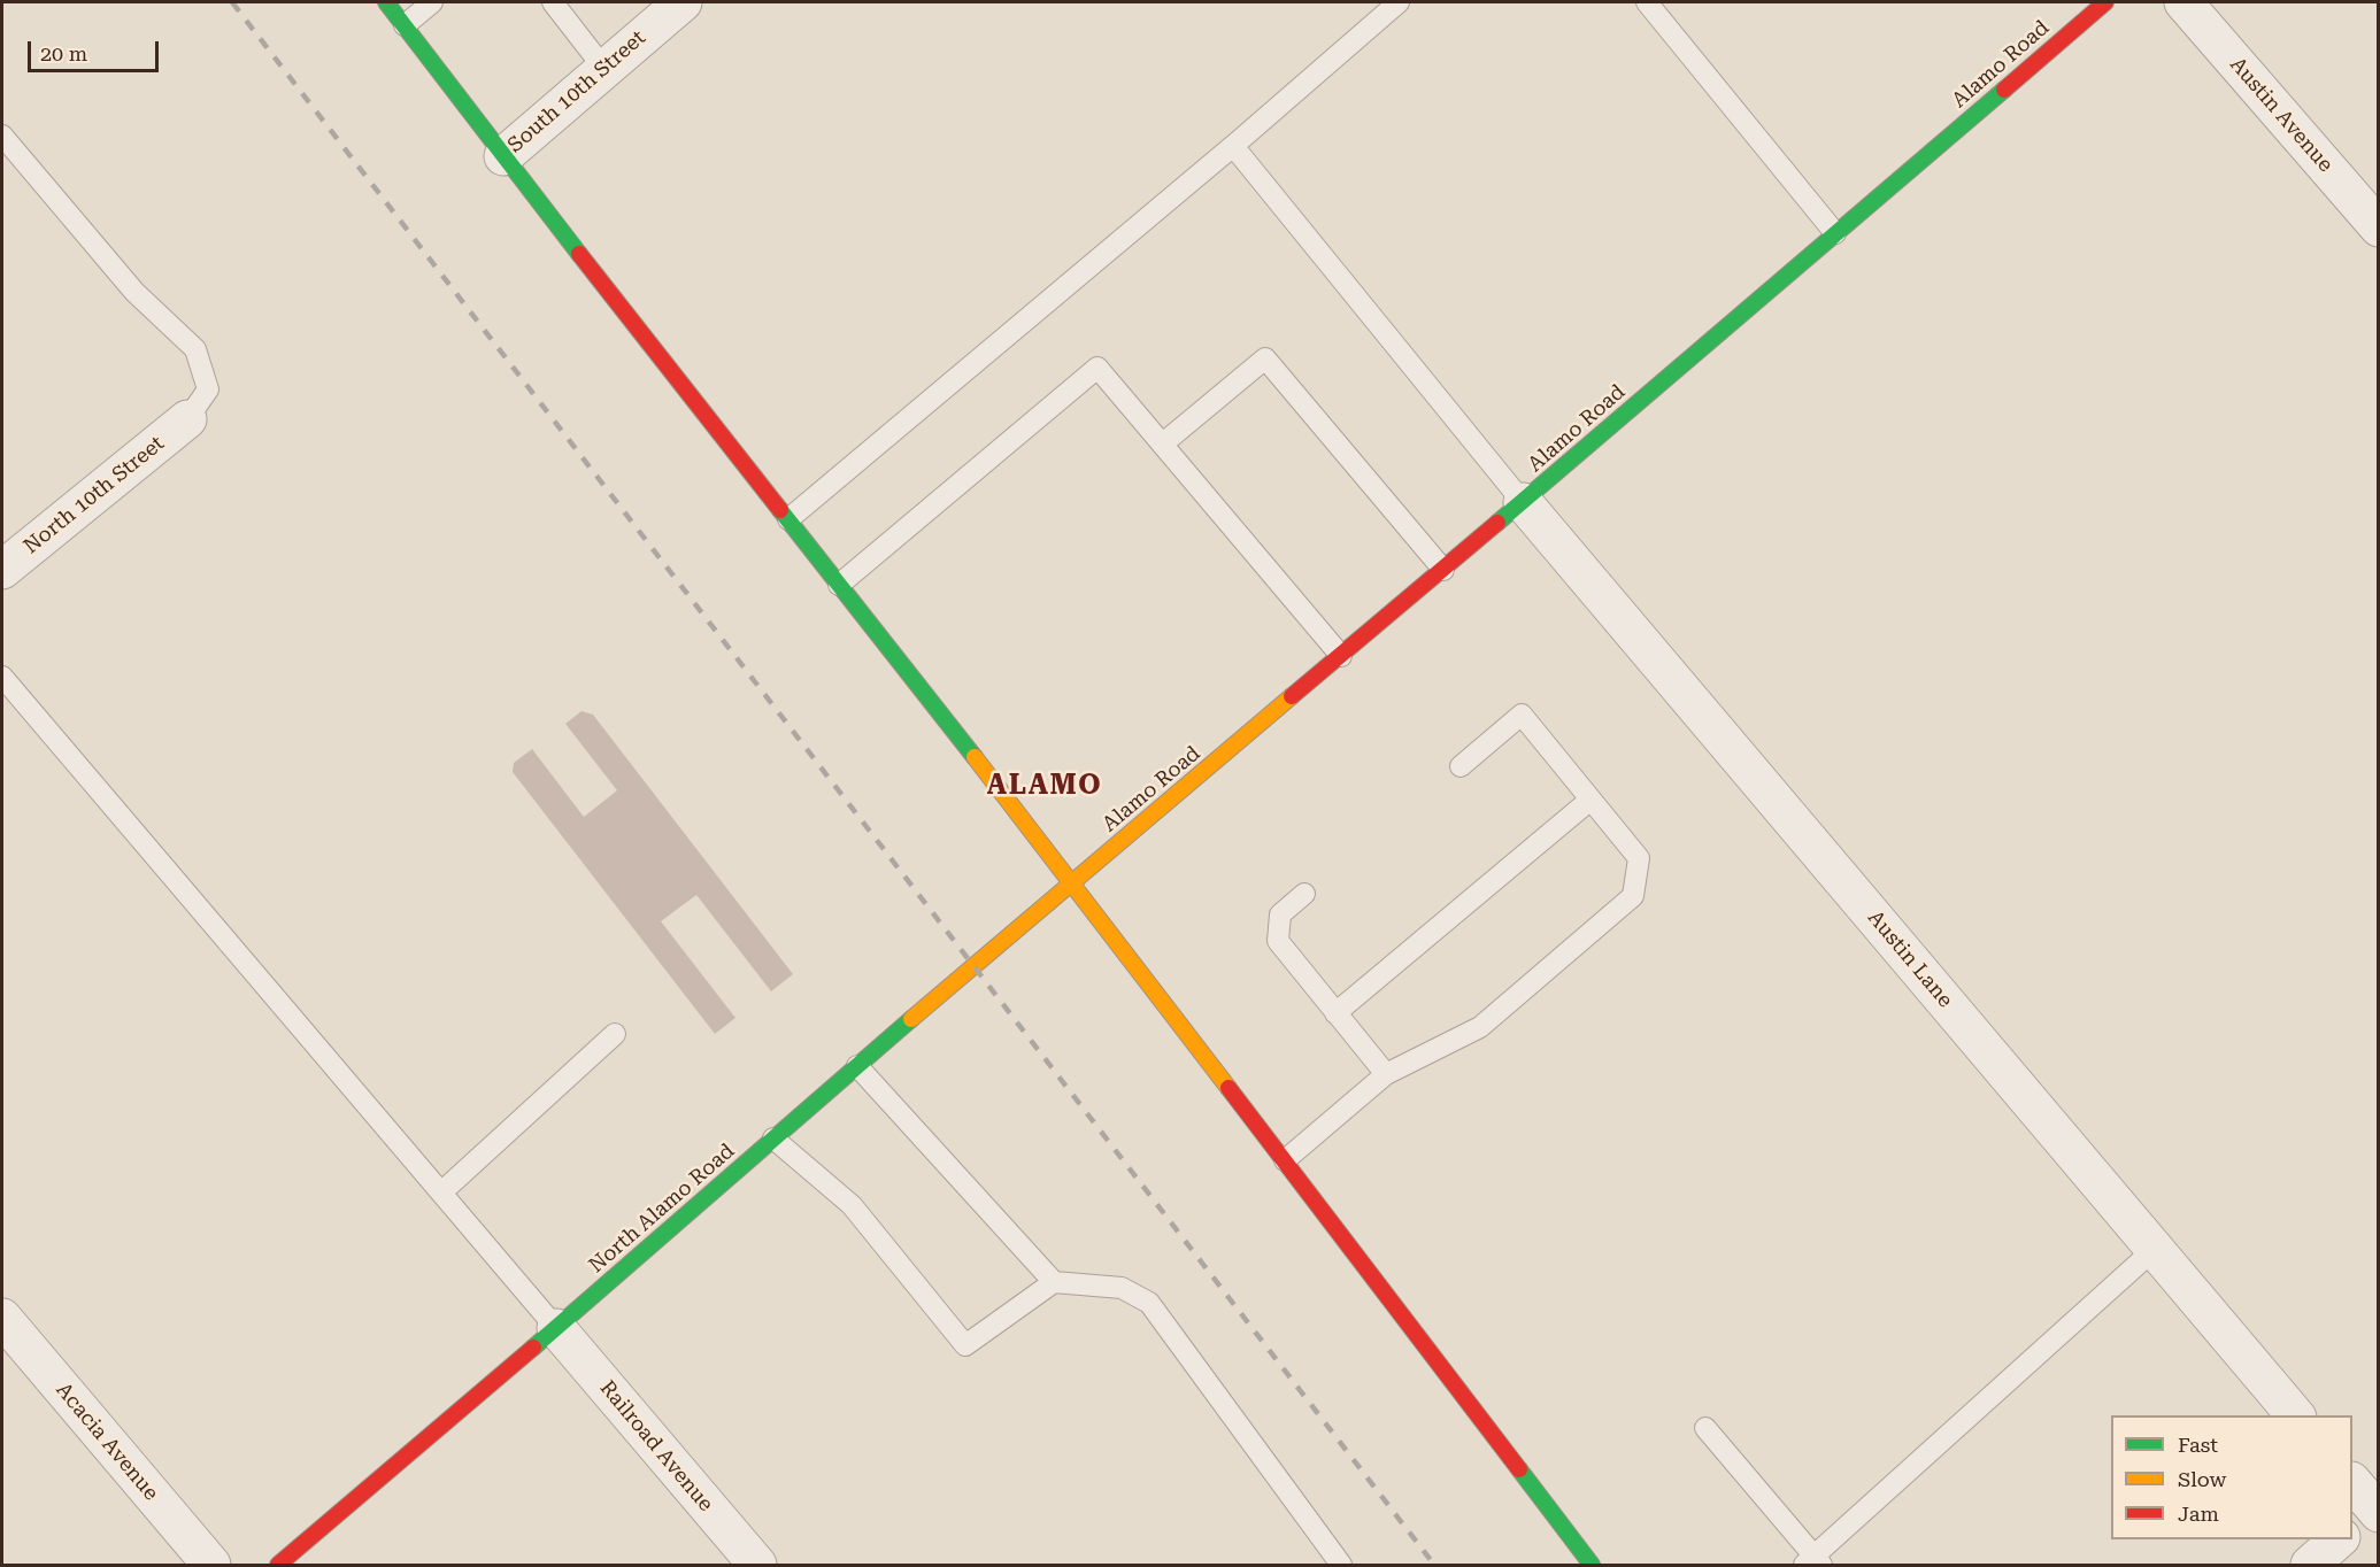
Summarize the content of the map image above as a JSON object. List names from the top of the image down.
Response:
{
  "streets": {
    "main road": ["Alamo Road", "North Alamo Road"],
    "street": [
      "South 10th Street",
      "Austin Avenue",
      "North 10th Street",
      "Austin Lane",
      "Acacia Avenue",
      "Railroad Avenue"
    ]
  },
  "crossings": [
    ["Alamo Road", "Austin Lane"],
    ["Alamo Road", "North Alamo Road"],
    ["North Alamo Road", "Railroad Avenue"]
  ],
  "districts": ["ALAMO"],
  "legend": ["Fast", "Slow", "Jam"],
  "scale_bar": "20 m"
}
